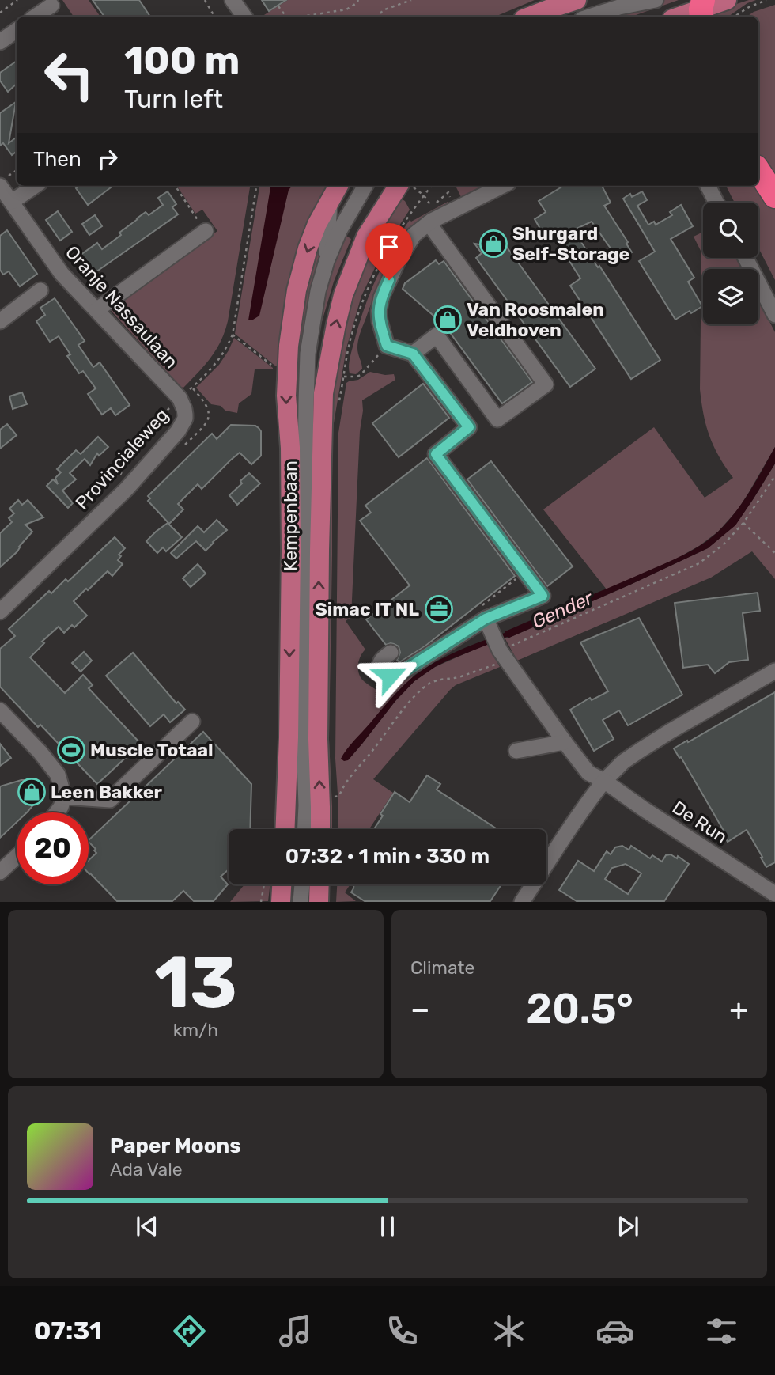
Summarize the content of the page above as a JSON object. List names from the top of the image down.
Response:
{
  "streets": {
    "main road": ["Kempenbaan"],
    "street": ["Oranje Nassaulaan", "Provincialeweg", "De Run"]
  },
  "crossings": [
    ["Oranje Nassaulaan", "Provincialeweg"]
  ],
  "water": ["Gender"],
  "places": {
    "shop": ["Shurgard Self-Storage", "Van Roosmalen Veldhoven", "Leen Bakker"],
    "office": ["Simac IT NL"],
    "sports": ["Muscle Totaal"]
  },
  "page": {
    "turn": ["100 m", "Turn left"],
    "then": "Then",
    "limit": "20",
    "trip": "07:32 · 1 min · 330 m",
    "tile": [
      ["13", "km/h"],
      "Climate"
    ],
    "heat": ["−", "20.5°", "+"],
    "song": ["Paper Moons", "Ada Vale"],
    "tabs": "07:31"
  }
}
